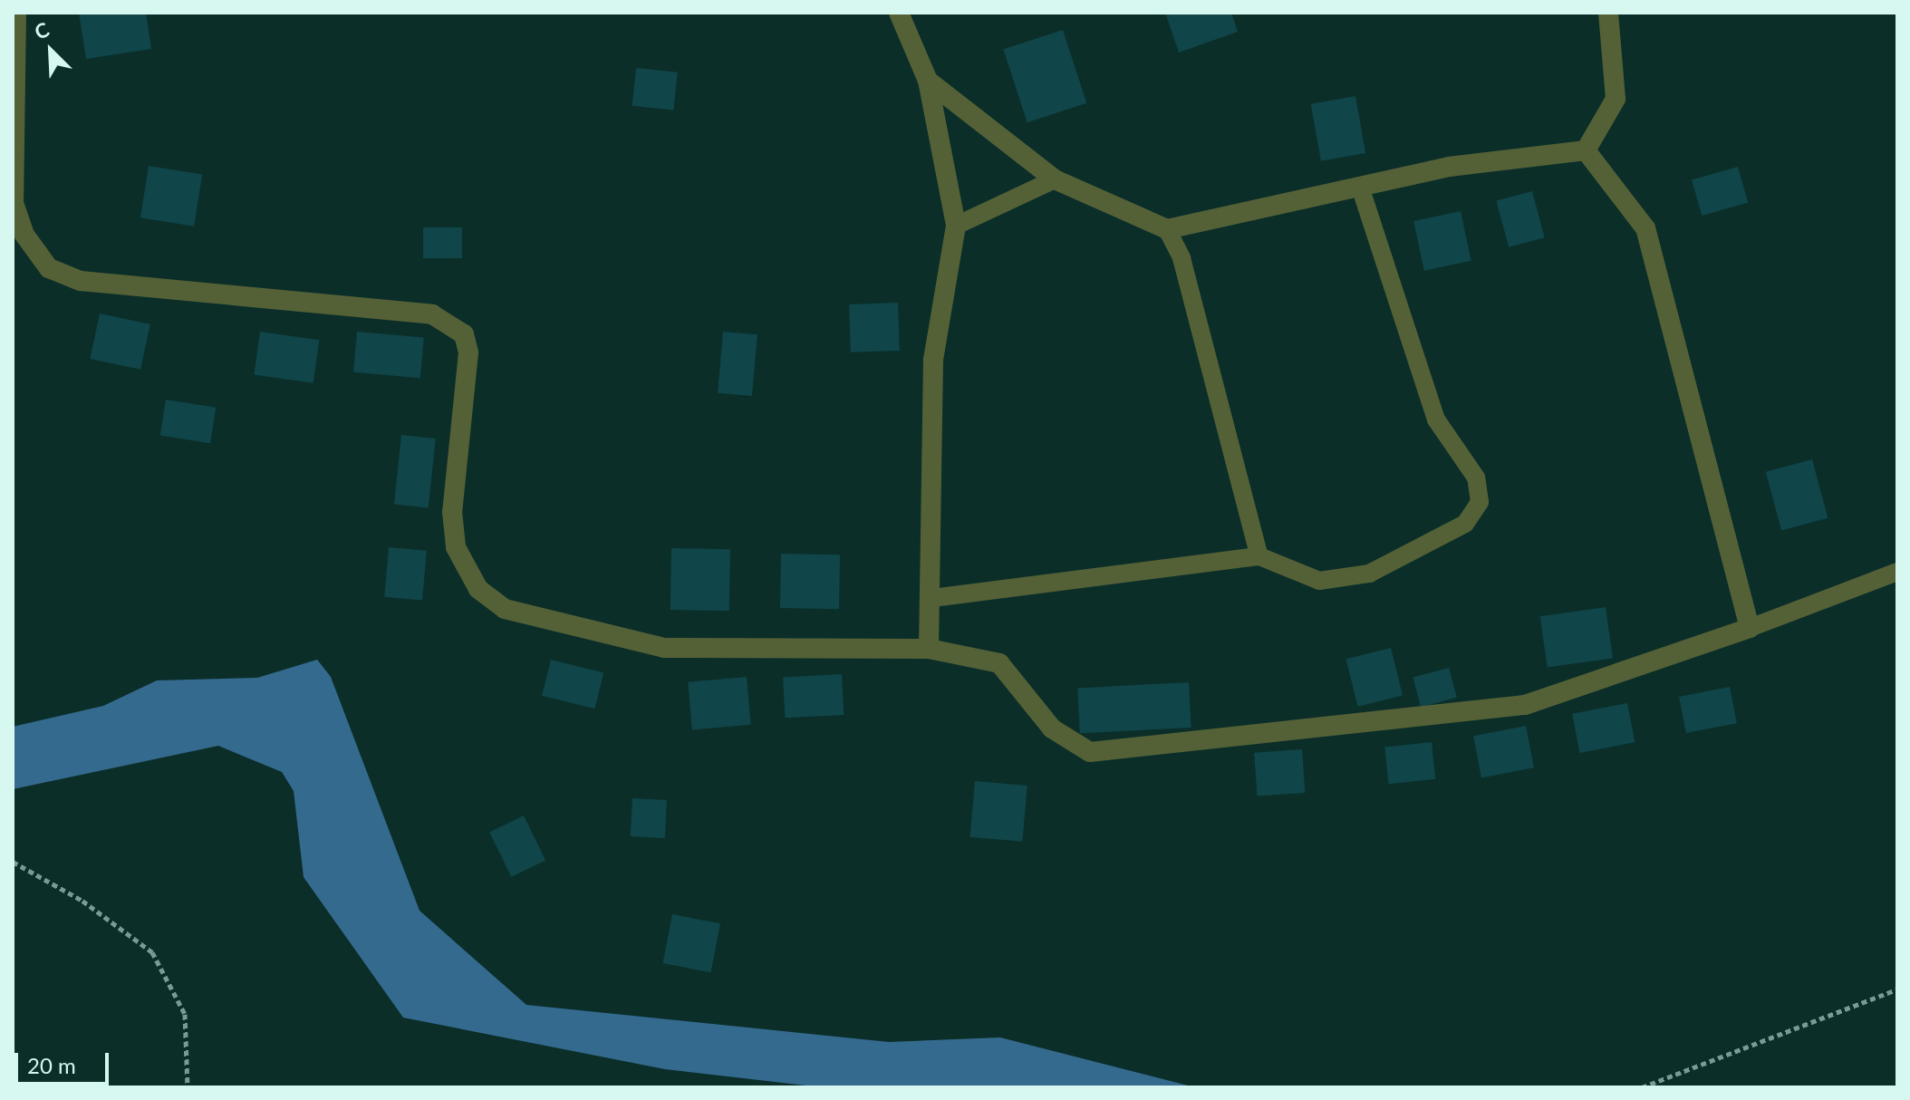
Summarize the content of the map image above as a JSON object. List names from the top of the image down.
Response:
{
  "scale_bar": "20 m",
  "north": "top left"
}
